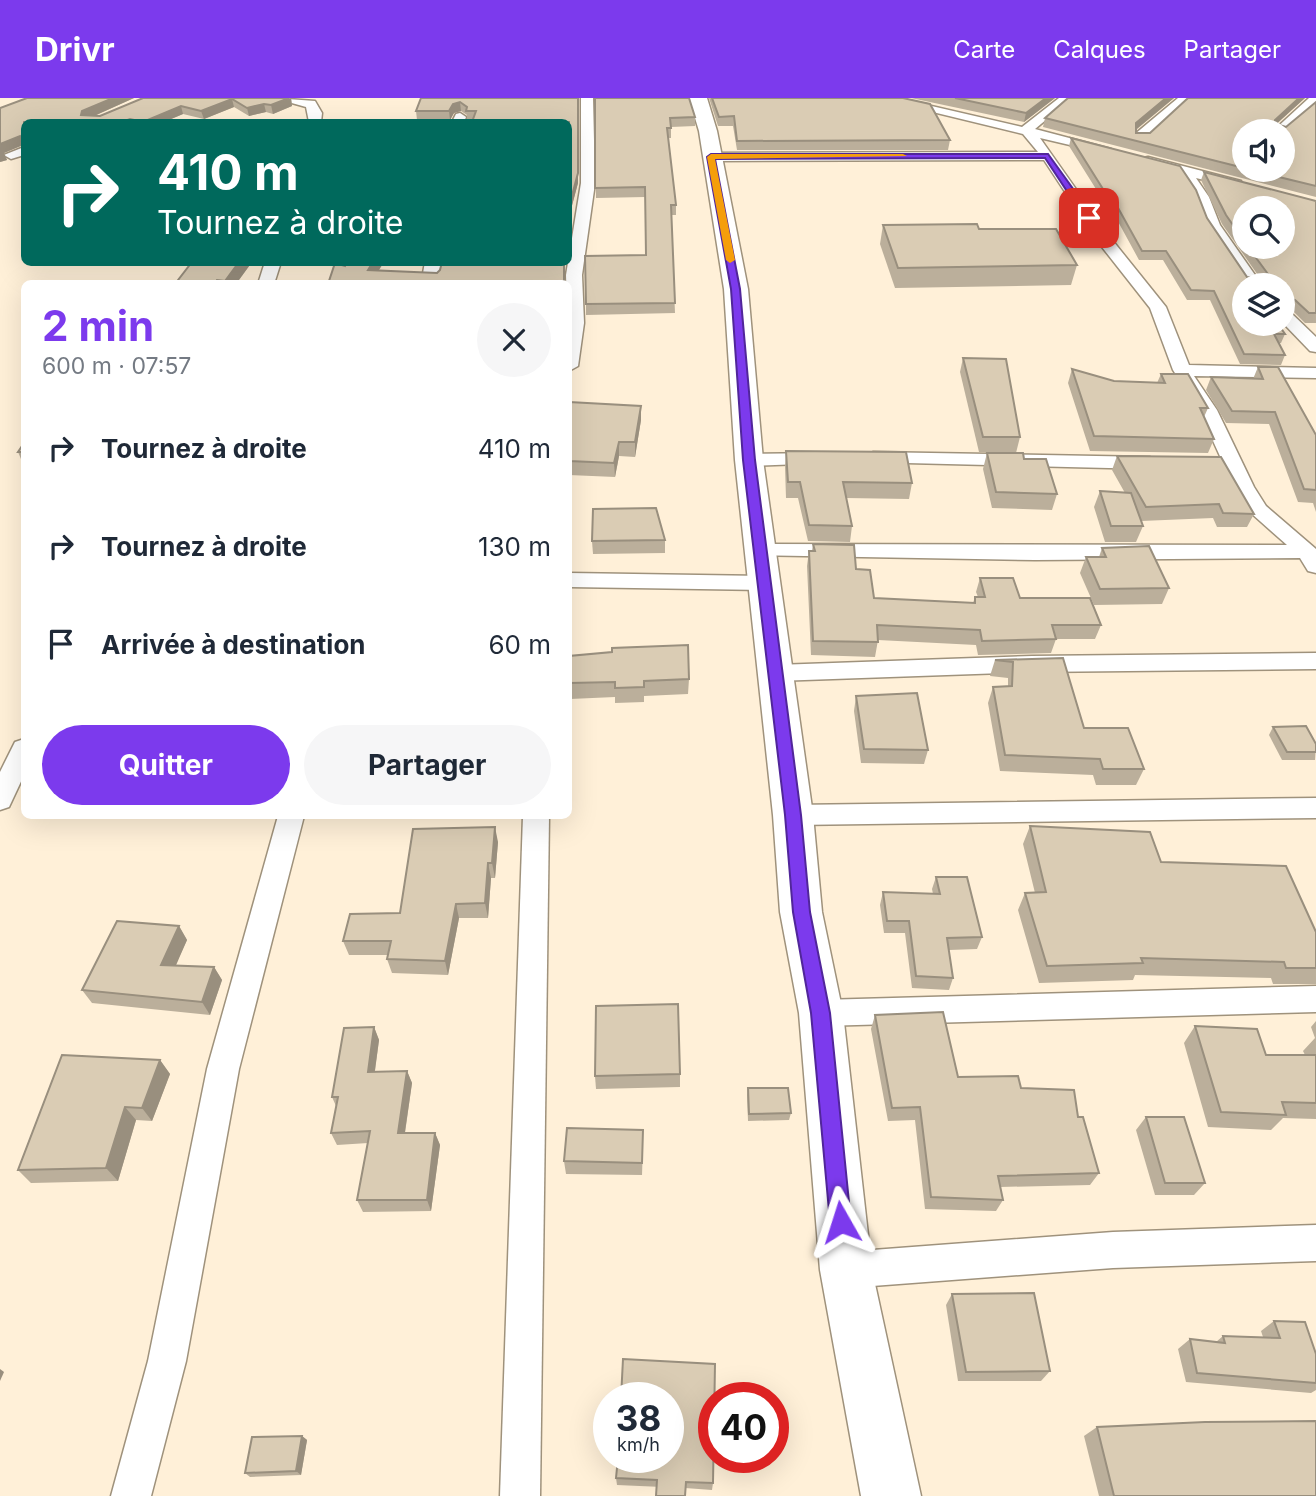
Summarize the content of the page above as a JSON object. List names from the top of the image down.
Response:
{
  "page": {
    "header": "Drivr",
    "nav": ["Carte", "Calques", "Partager"],
    "turn": ["410 m", "Tournez à droite"],
    "heading": ["2 min", "600 m · 07:57"],
    "list": [
      {
        "name": "Tournez à droite",
        "value": "410 m"
      },
      {
        "name": "Tournez à droite",
        "value": "130 m"
      },
      {
        "name": "Arrivée à destination",
        "value": "60 m"
      }
    ],
    "buttons": ["Quitter", "Partager"],
    "speed": "38 km/h",
    "limit": "40"
  }
}
